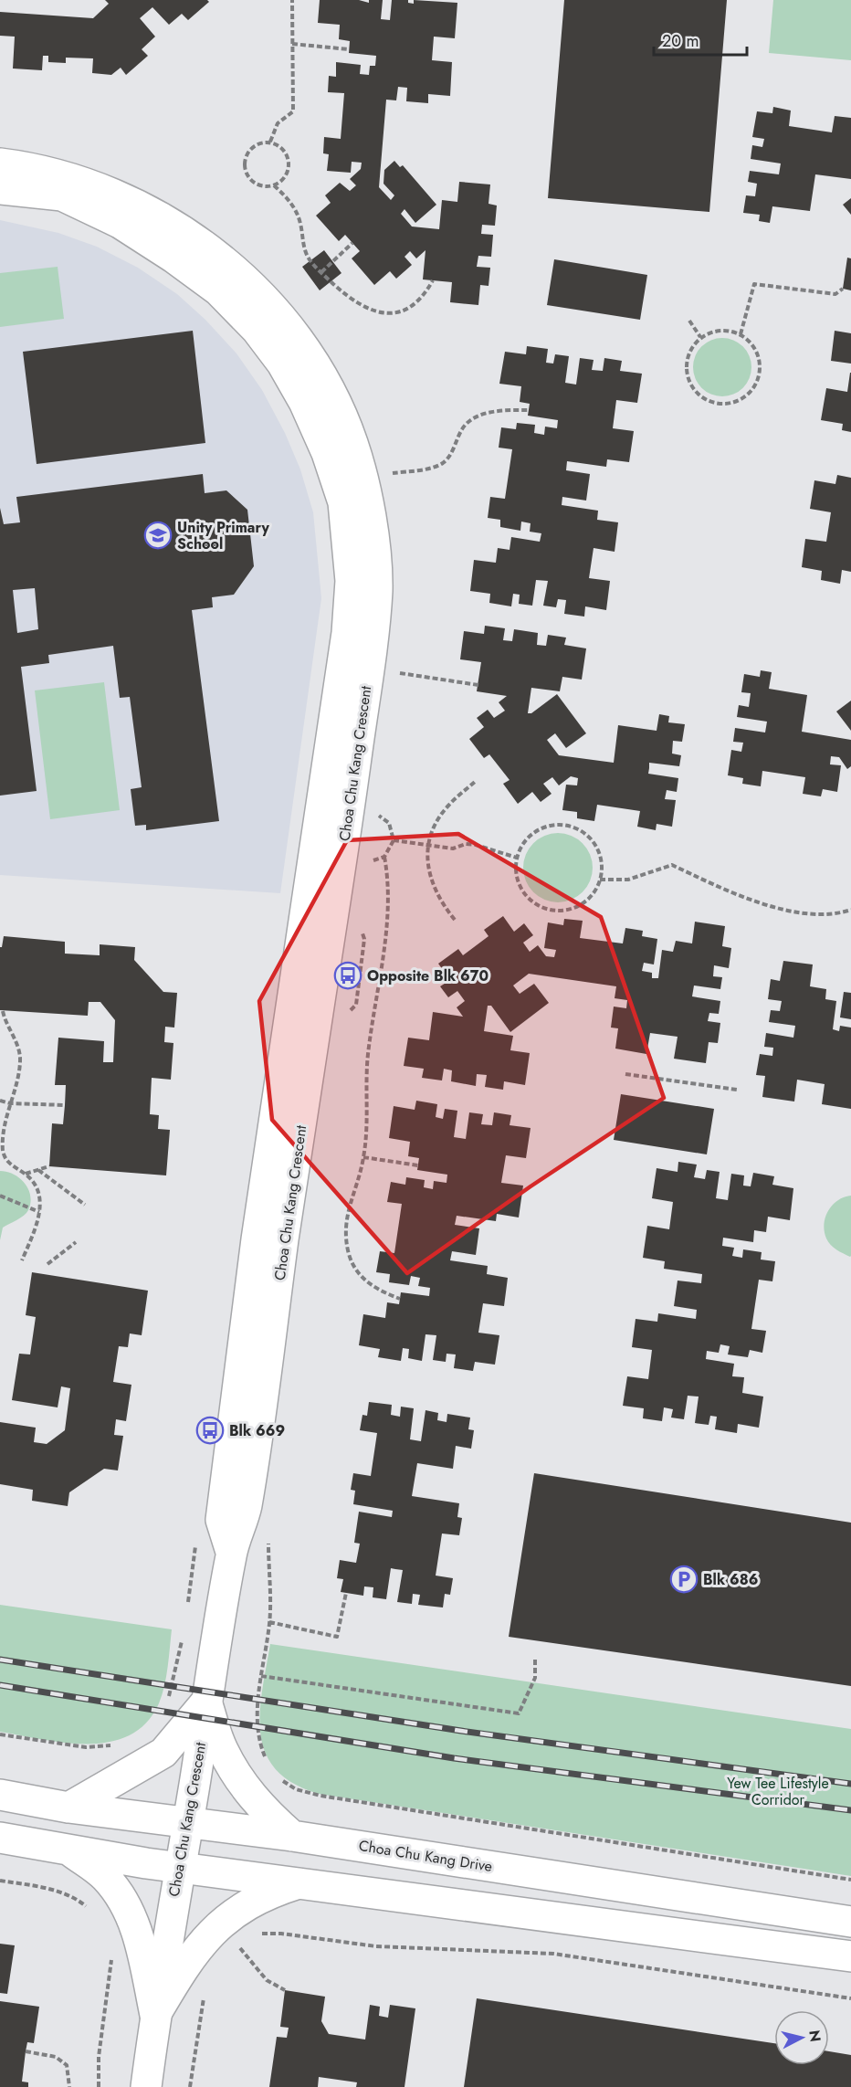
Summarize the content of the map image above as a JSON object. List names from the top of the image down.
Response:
{
  "streets": {
    "street": ["Choa Chu Kang Crescent", "Choa Chu Kang Drive"]
  },
  "crossings": [
    ["Choa Chu Kang Crescent", "Choa Chu Kang Drive"]
  ],
  "parks": ["Yew Tee Lifestyle Corridor"],
  "places": {
    "school or university": ["Unity Primary School"],
    "bus stop": ["Opposite Blk 670", "Blk 669"],
    "parking": ["Blk 686"]
  },
  "scale_bar": "20 m",
  "north": "right"
}
